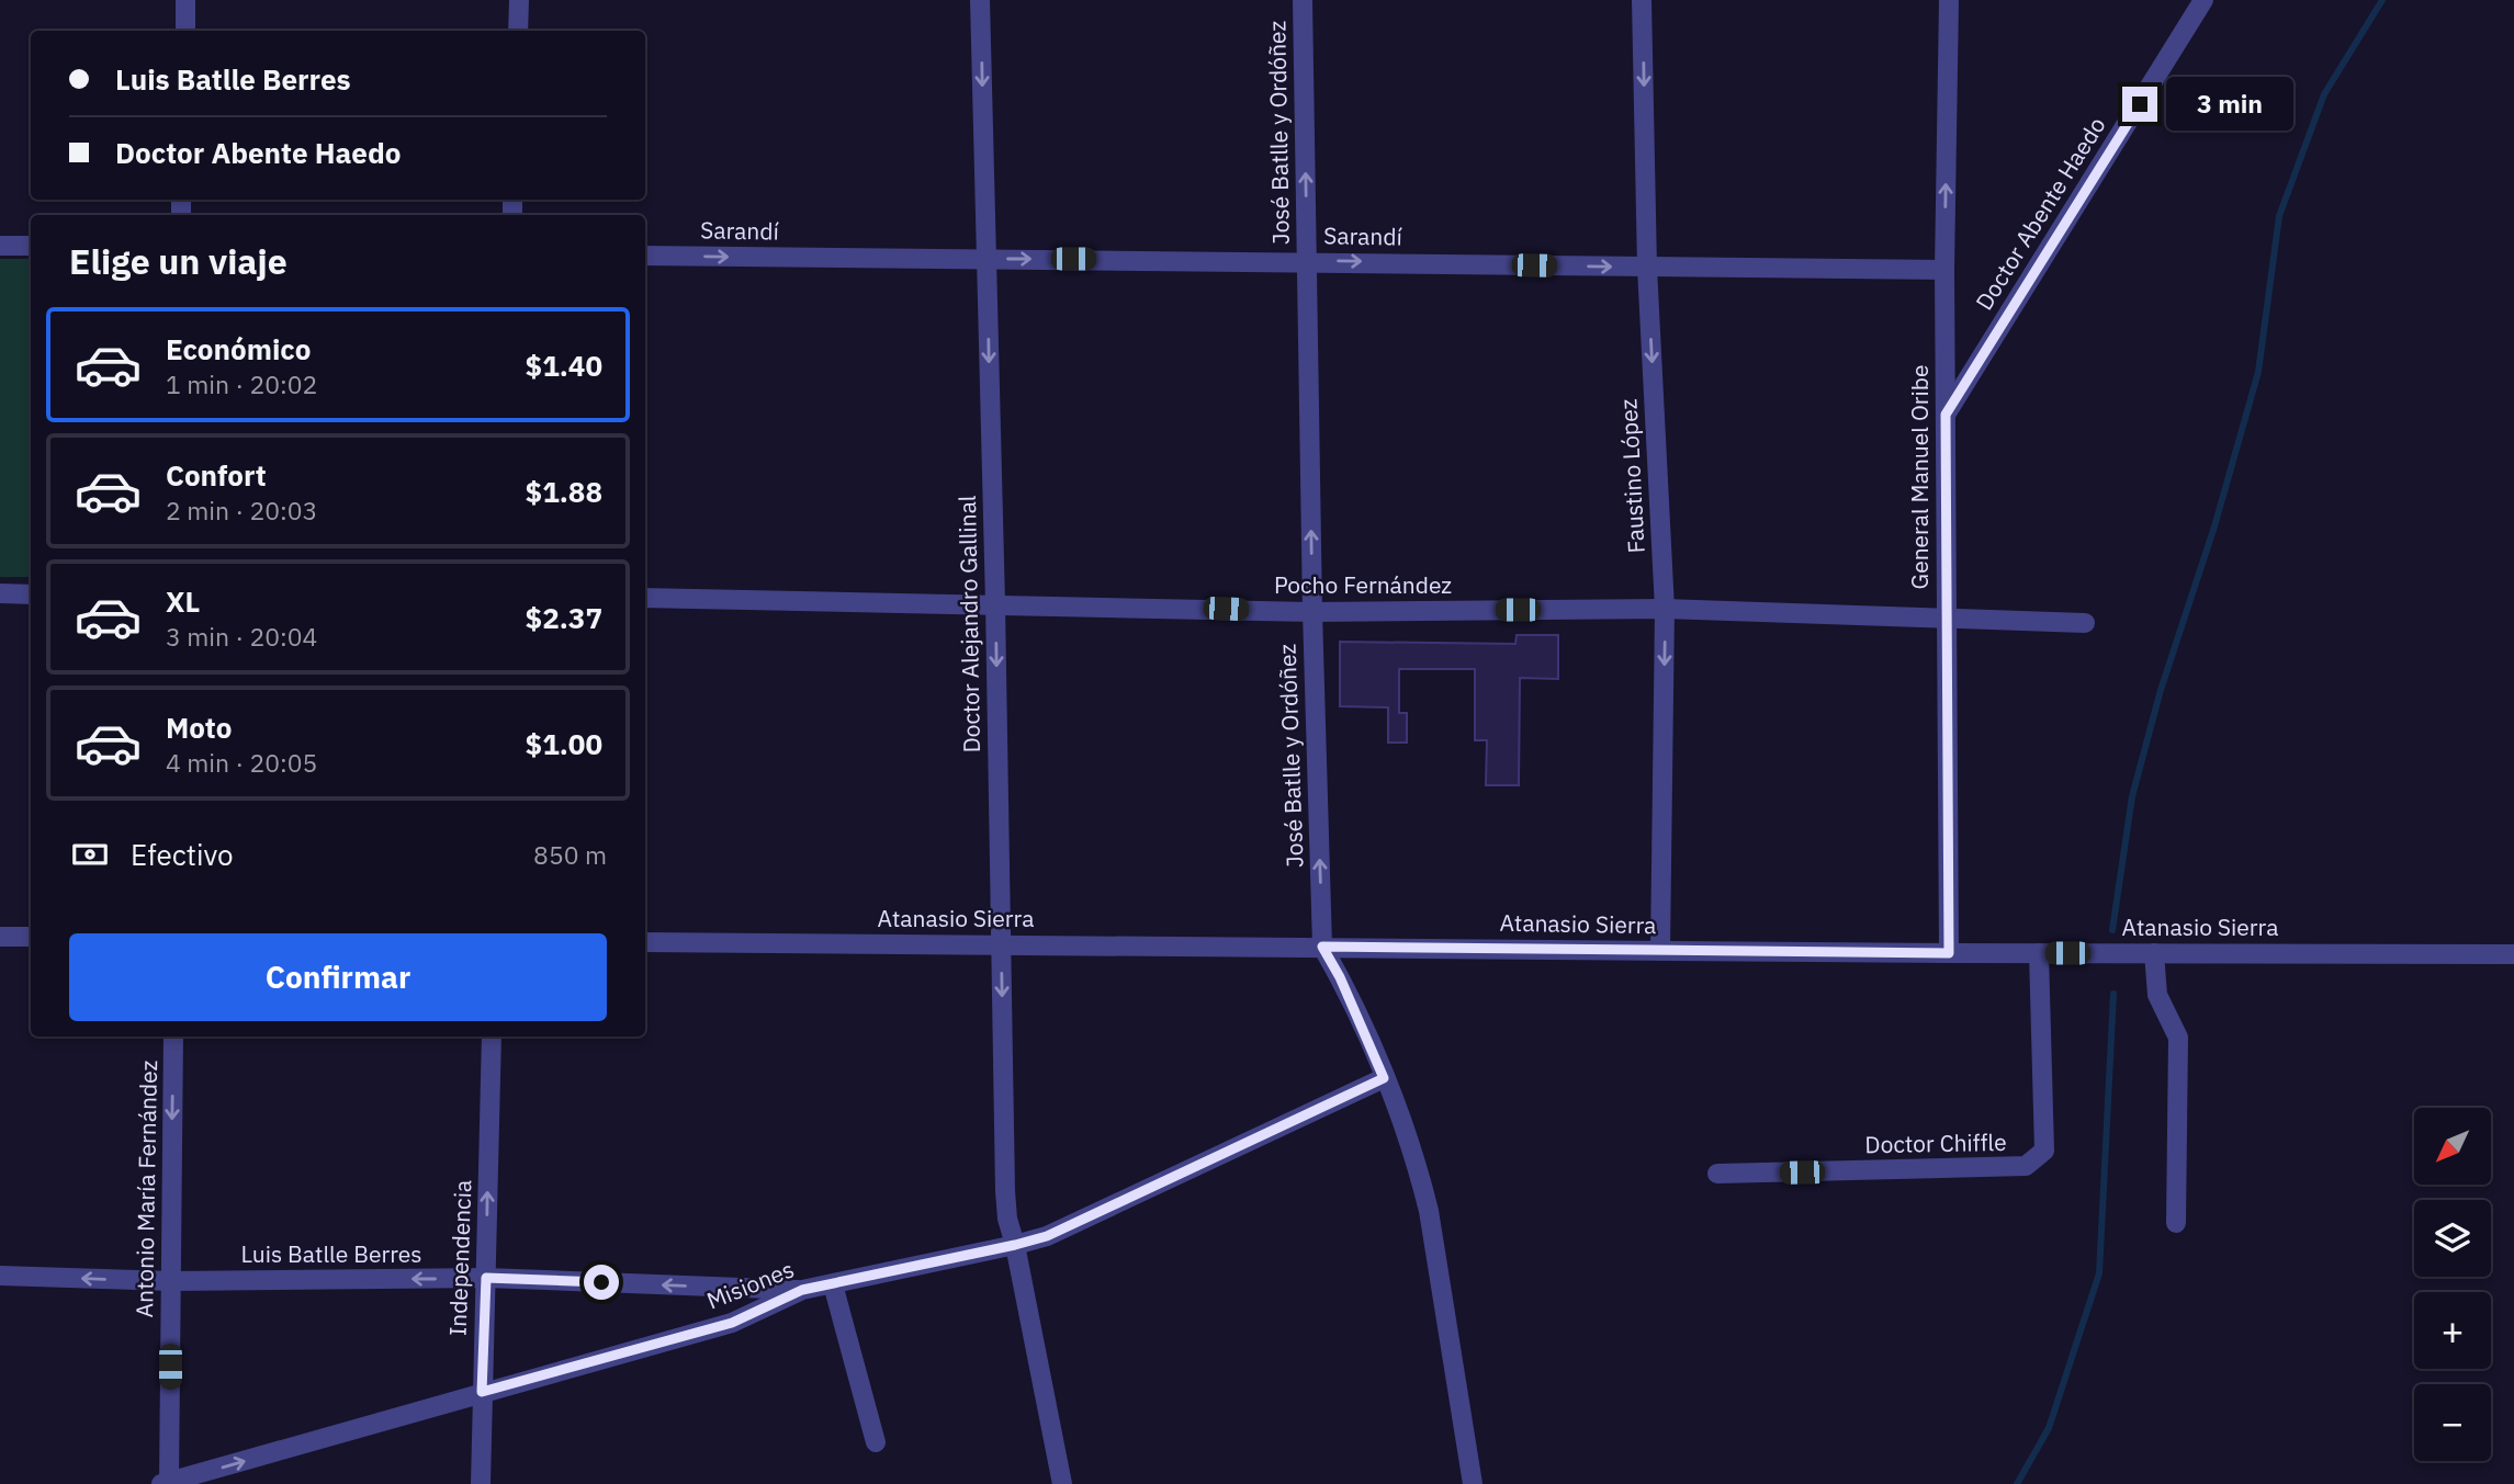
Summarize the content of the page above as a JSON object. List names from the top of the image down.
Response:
{
  "streets": {
    "street": [
      "José Batlle y Ordóñez",
      "Doctor Abente Haedo",
      "Sarandí",
      "Faustino López",
      "General Manuel Oribe",
      "Pocho Fernández",
      "Doctor Alejandro Gallinal",
      "Atanasio Sierra",
      "Doctor Chiffle",
      "Antonio María Fernández",
      "Luis Batlle Berres",
      "Independencia",
      "Misiones"
    ]
  },
  "crossings": [
    ["José Batlle y Ordóñez", "Sarandí"],
    ["José Batlle y Ordóñez", "Pocho Fernández"],
    ["José Batlle y Ordóñez", "Atanasio Sierra"],
    ["José Batlle y Ordóñez", "Misiones"],
    ["Doctor Abente Haedo", "General Manuel Oribe"],
    ["Sarandí", "Faustino López"],
    ["Sarandí", "General Manuel Oribe"],
    ["Sarandí", "Doctor Alejandro Gallinal"],
    ["Faustino López", "Pocho Fernández"],
    ["Faustino López", "Atanasio Sierra"],
    ["General Manuel Oribe", "Pocho Fernández"],
    ["General Manuel Oribe", "Atanasio Sierra"],
    ["Pocho Fernández", "Doctor Alejandro Gallinal"],
    ["Doctor Alejandro Gallinal", "Atanasio Sierra"],
    ["Doctor Alejandro Gallinal", "Misiones"],
    ["Atanasio Sierra", "Doctor Chiffle"],
    ["Antonio María Fernández", "Luis Batlle Berres"],
    ["Antonio María Fernández", "Misiones"],
    ["Luis Batlle Berres", "Independencia"],
    ["Luis Batlle Berres", "Misiones"],
    ["Independencia", "Misiones"]
  ],
  "one_way": [
    "José Batlle y Ordóñez",
    "Sarandí",
    "Faustino López",
    "Doctor Alejandro Gallinal",
    "Antonio María Fernández",
    "Luis Batlle Berres",
    "Independencia"
  ],
  "north": "bottom left",
  "page": {
    "banner": ["Luis Batlle Berres", "Doctor Abente Haedo"],
    "bubble": "3 min",
    "heading": "Elige un viaje",
    "list": [
      {
        "name": "Económico",
        "note": "1 min · 20:02",
        "value": "$1.40"
      },
      {
        "name": "Confort",
        "note": "2 min · 20:03",
        "value": "$1.88"
      },
      {
        "name": "XL",
        "note": "3 min · 20:04",
        "value": "$2.37"
      },
      {
        "name": "Moto",
        "note": "4 min · 20:05",
        "value": "$1.00"
      }
    ],
    "pay": ["Efectivo", "850 m"],
    "buttons": "Confirmar",
    "map_buttons": ["+", "−"]
  }
}
